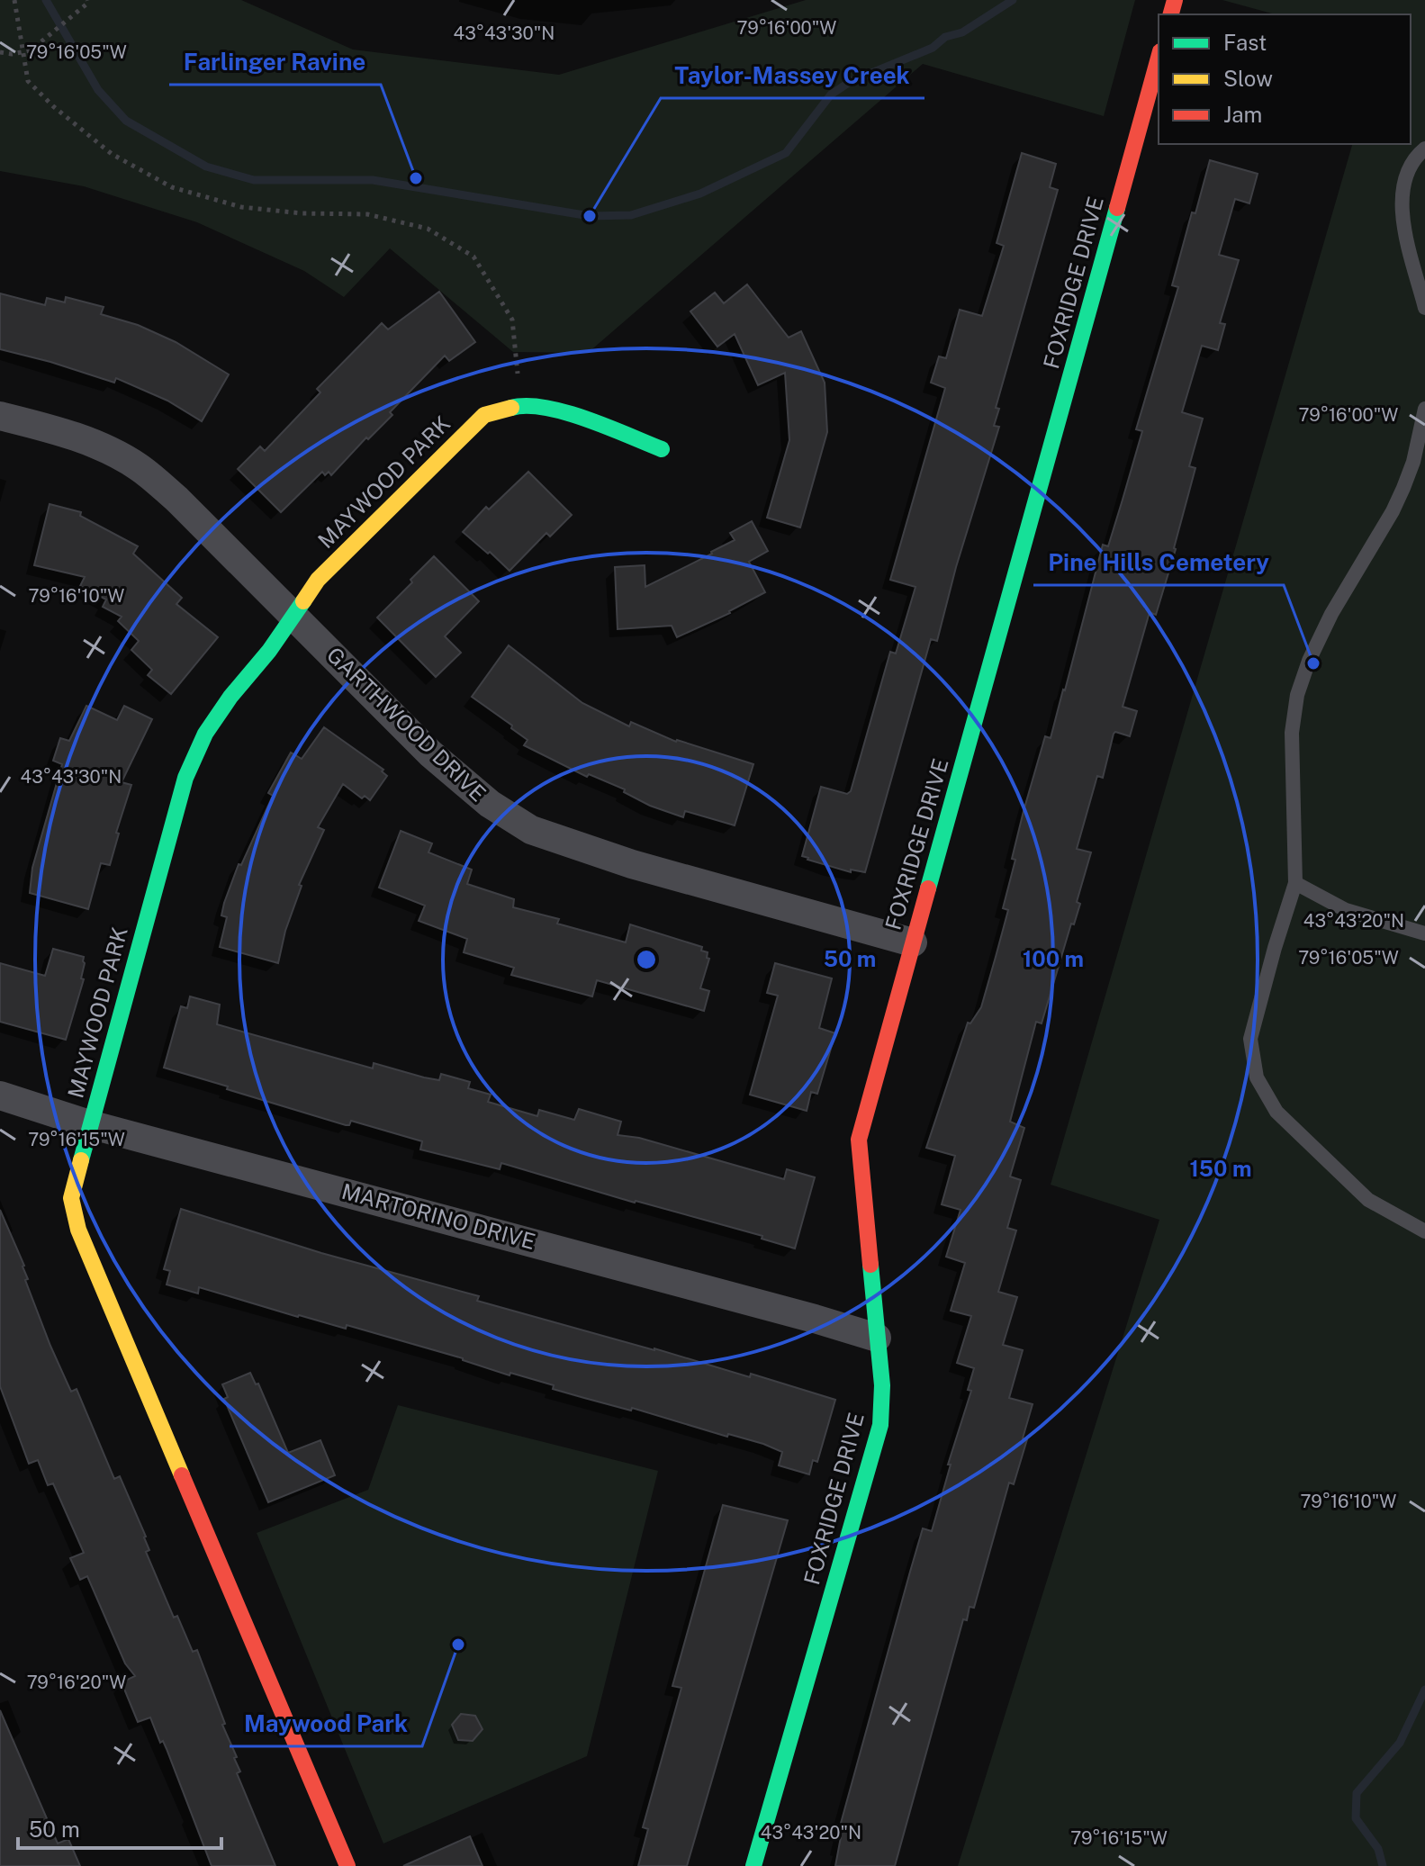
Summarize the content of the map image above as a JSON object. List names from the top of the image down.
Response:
{
  "streets": {
    "street": [
      "FOXRIDGE DRIVE",
      "MAYWOOD PARK",
      "GARTHWOOD DRIVE",
      "MARTORINO DRIVE"
    ]
  },
  "crossings": [
    ["FOXRIDGE DRIVE", "GARTHWOOD DRIVE"],
    ["FOXRIDGE DRIVE", "MARTORINO DRIVE"],
    ["MAYWOOD PARK", "GARTHWOOD DRIVE"],
    ["MAYWOOD PARK", "MARTORINO DRIVE"]
  ],
  "places": [
    "Farlinger Ravine",
    "Taylor-Massey Creek",
    "Pine Hills Cemetery",
    "Maywood Park"
  ],
  "legend": ["Fast", "Slow", "Jam"],
  "scale_bar": "50 m",
  "coordinates": [
    "79°16'00\"W",
    "43°43'30\"N",
    "79°16'05\"W",
    "79°16'10\"W",
    "43°43'20\"N",
    "79°16'15\"W",
    "79°16'20\"W"
  ],
  "rings": ["50 m", "100 m", "150 m"]
}
